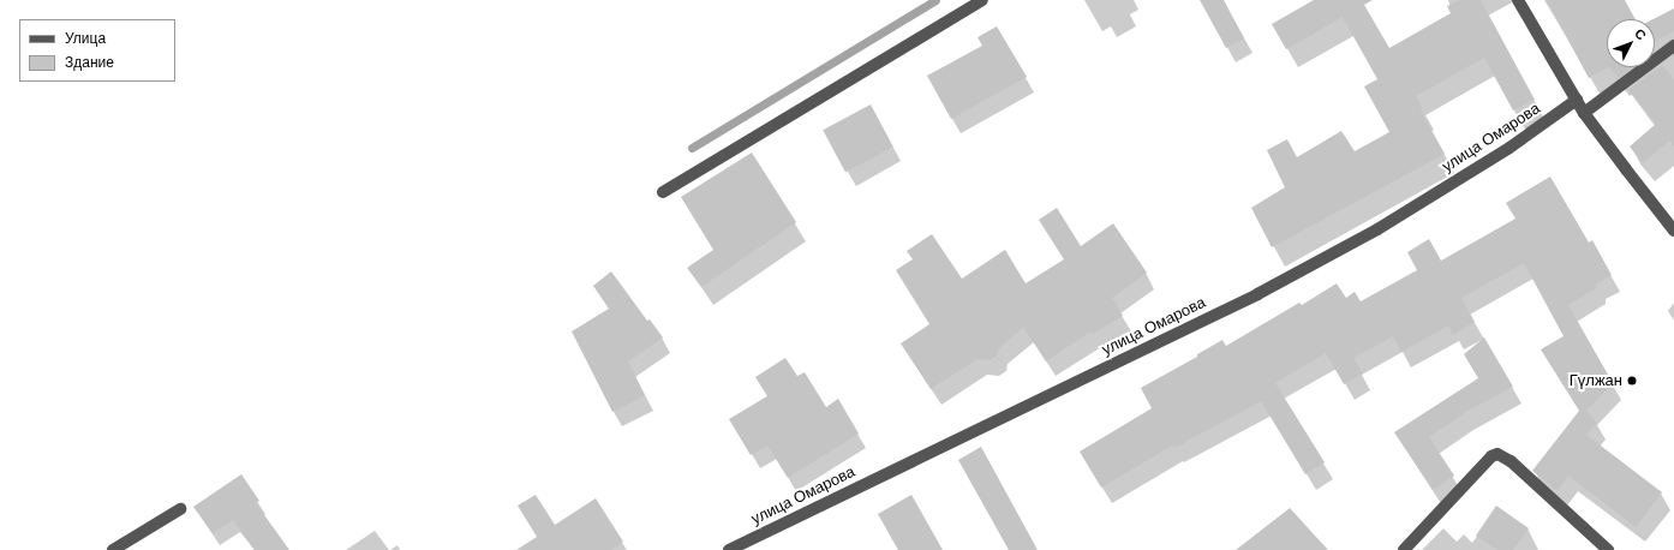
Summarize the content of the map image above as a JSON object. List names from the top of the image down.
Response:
{
  "streets": {
    "street": ["улица Омарова"]
  },
  "places": ["Гүлжан"],
  "legend": ["Улица", "Здание"],
  "north": "top right"
}
